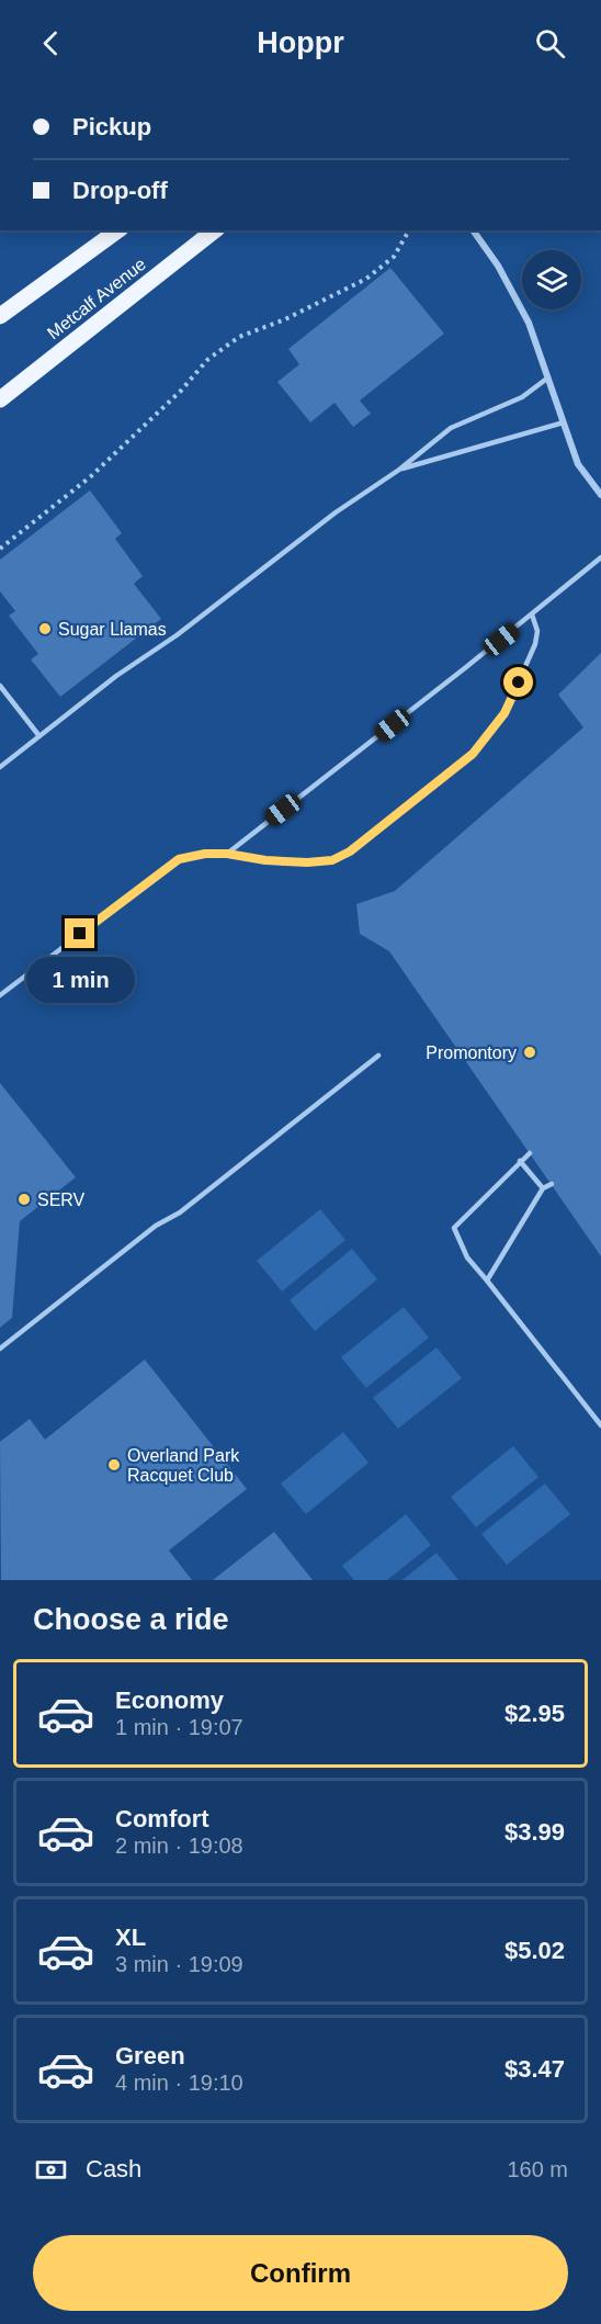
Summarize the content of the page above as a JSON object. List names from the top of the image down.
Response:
{
  "streets": {
    "main road": ["Metcalf Avenue"]
  },
  "places": [
    "Sugar Llamas",
    "Promontory",
    "SERV",
    "Overland Park Racquet Club"
  ],
  "page": {
    "header": "Hoppr",
    "banner": ["Pickup", "Drop-off"],
    "bubble": "1 min",
    "heading": "Choose a ride",
    "list": [
      {
        "name": "Economy",
        "note": "1 min · 19:07",
        "value": "$2.95"
      },
      {
        "name": "Comfort",
        "note": "2 min · 19:08",
        "value": "$3.99"
      },
      {
        "name": "XL",
        "note": "3 min · 19:09",
        "value": "$5.02"
      },
      {
        "name": "Green",
        "note": "4 min · 19:10",
        "value": "$3.47"
      }
    ],
    "pay": ["Cash", "160 m"],
    "buttons": "Confirm"
  }
}
